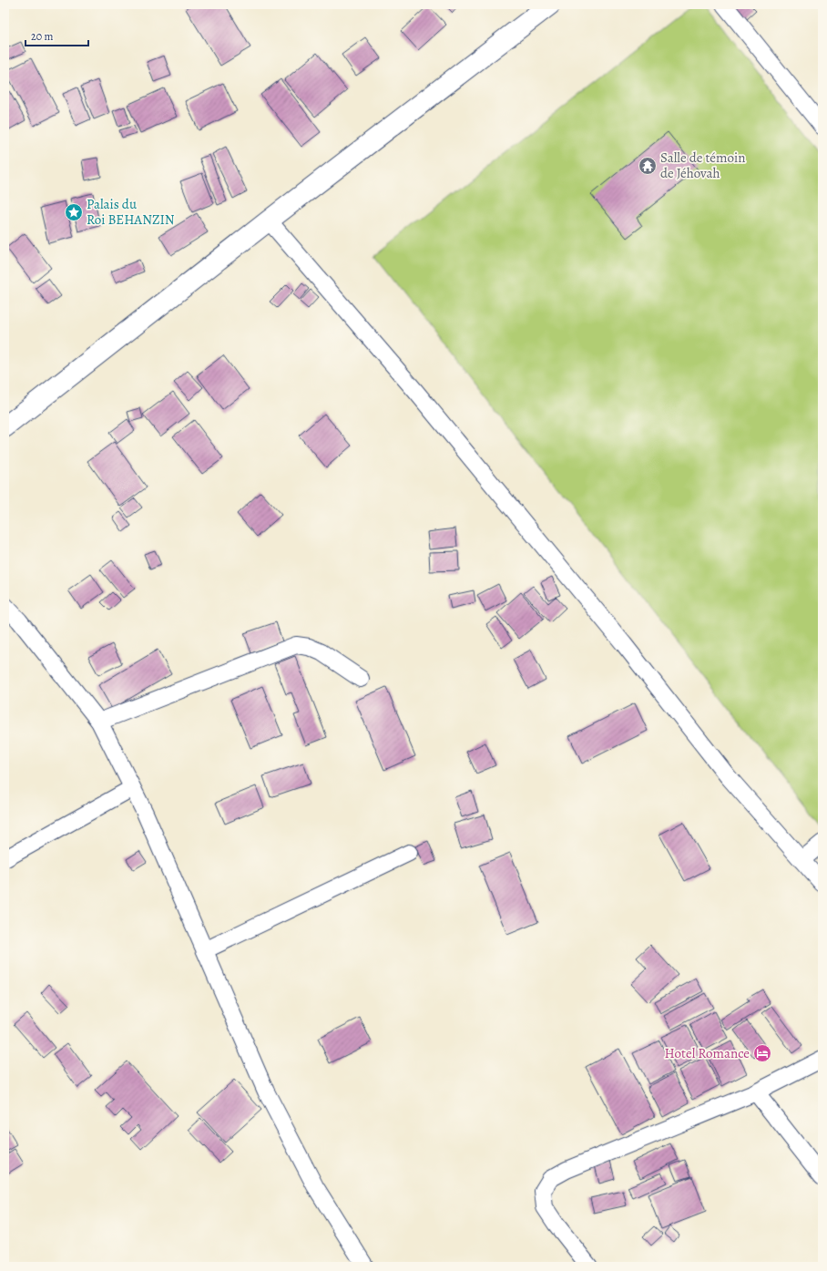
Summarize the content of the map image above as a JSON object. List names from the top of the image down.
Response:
{
  "places": {
    "temple": ["Salle de témoin de Jéhovah"],
    "place": ["Palais du Roi BEHANZIN"],
    "hotel": ["Hotel Romance"]
  },
  "scale_bar": "20 m"
}
